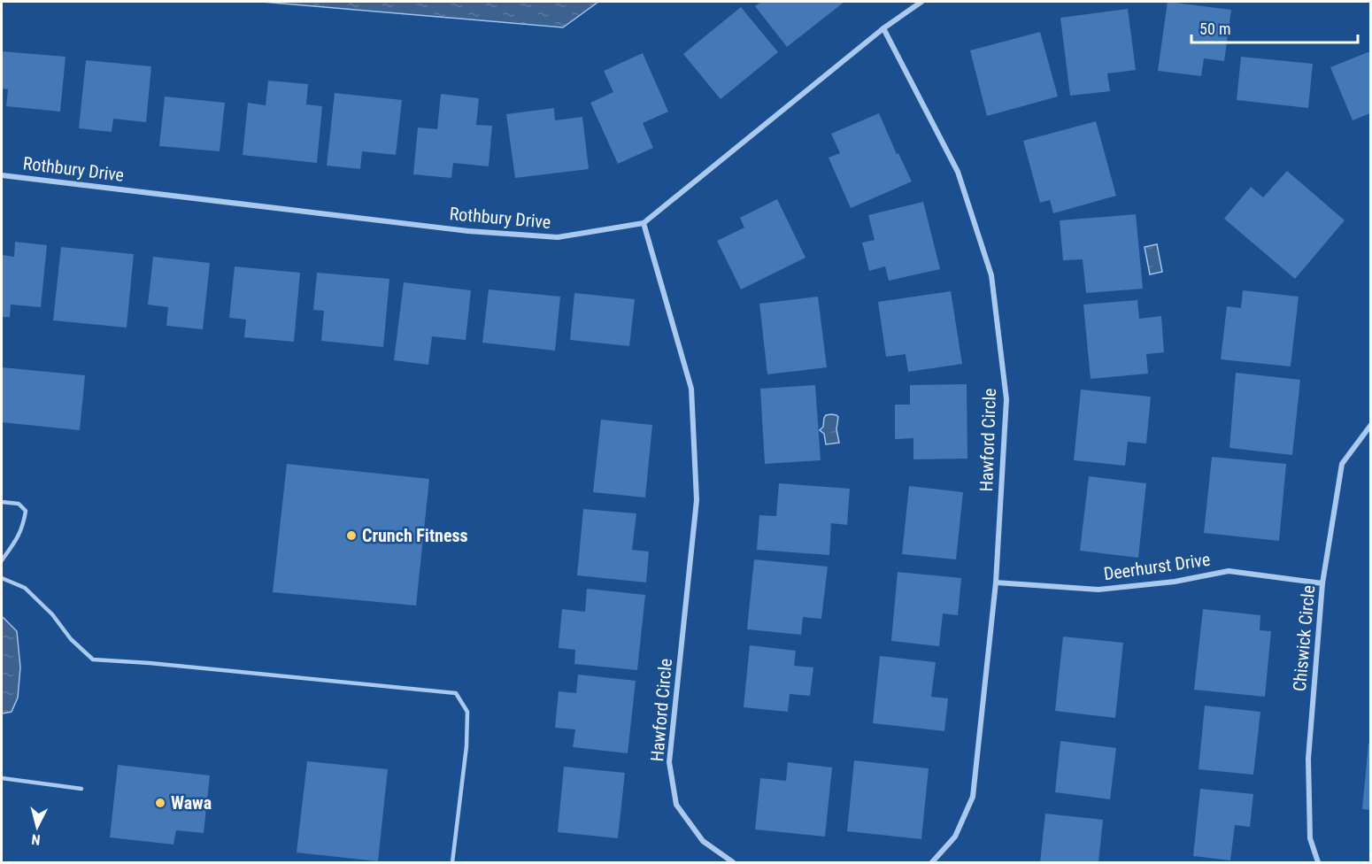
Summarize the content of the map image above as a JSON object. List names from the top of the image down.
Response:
{
  "streets": {
    "street": [
      "Rothbury Drive",
      "Hawford Circle",
      "Deerhurst Drive",
      "Chiswick Circle"
    ]
  },
  "crossings": [
    ["Rothbury Drive", "Hawford Circle"],
    ["Hawford Circle", "Deerhurst Drive"],
    ["Deerhurst Drive", "Chiswick Circle"]
  ],
  "places": ["Crunch Fitness", "Wawa"],
  "scale_bar": "50 m",
  "north": "bottom"
}
